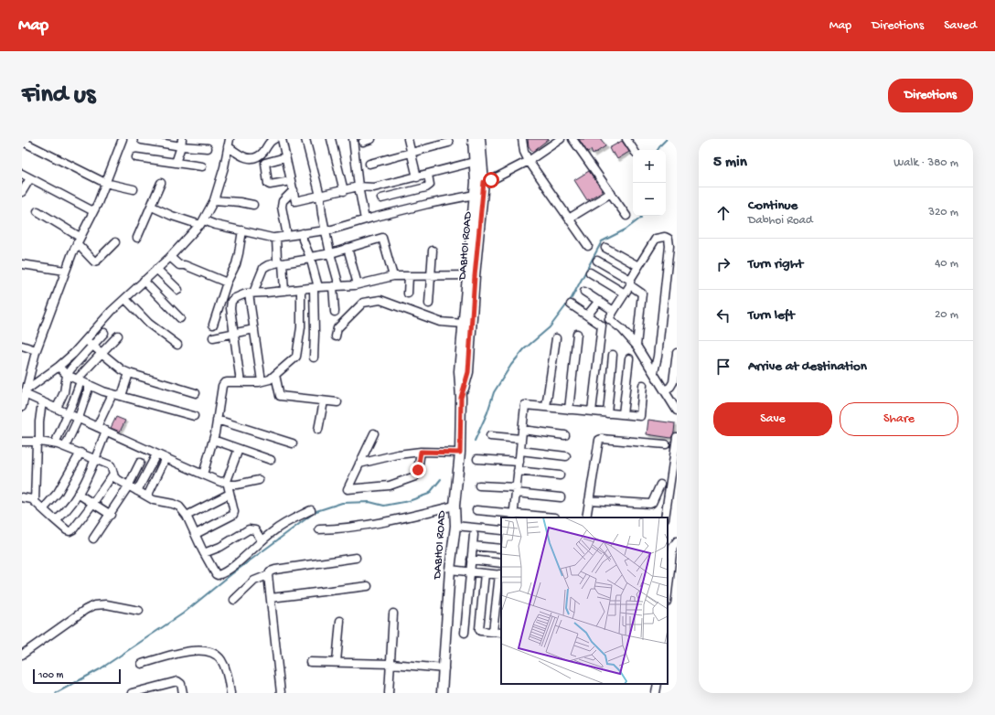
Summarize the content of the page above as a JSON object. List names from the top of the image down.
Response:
{
  "streets": {
    "main road": ["DABHOI ROAD"]
  },
  "scale_bar": "100 m",
  "page": {
    "header": "Map",
    "nav": ["Map", "Directions", "Saved"],
    "buttons": [
      "Directions",
      ["Save", "Share"]
    ],
    "title": "Find us",
    "heading": ["5 min", "Walk · 380 m"],
    "map_buttons": ["+", "−"],
    "list": [
      ["Continue", "Dabhoi Road", "320 m"],
      ["Turn right", "40 m"],
      ["Turn left", "20 m"],
      "Arrive at destination"
    ],
    "scale": "100 m"
  }
}
